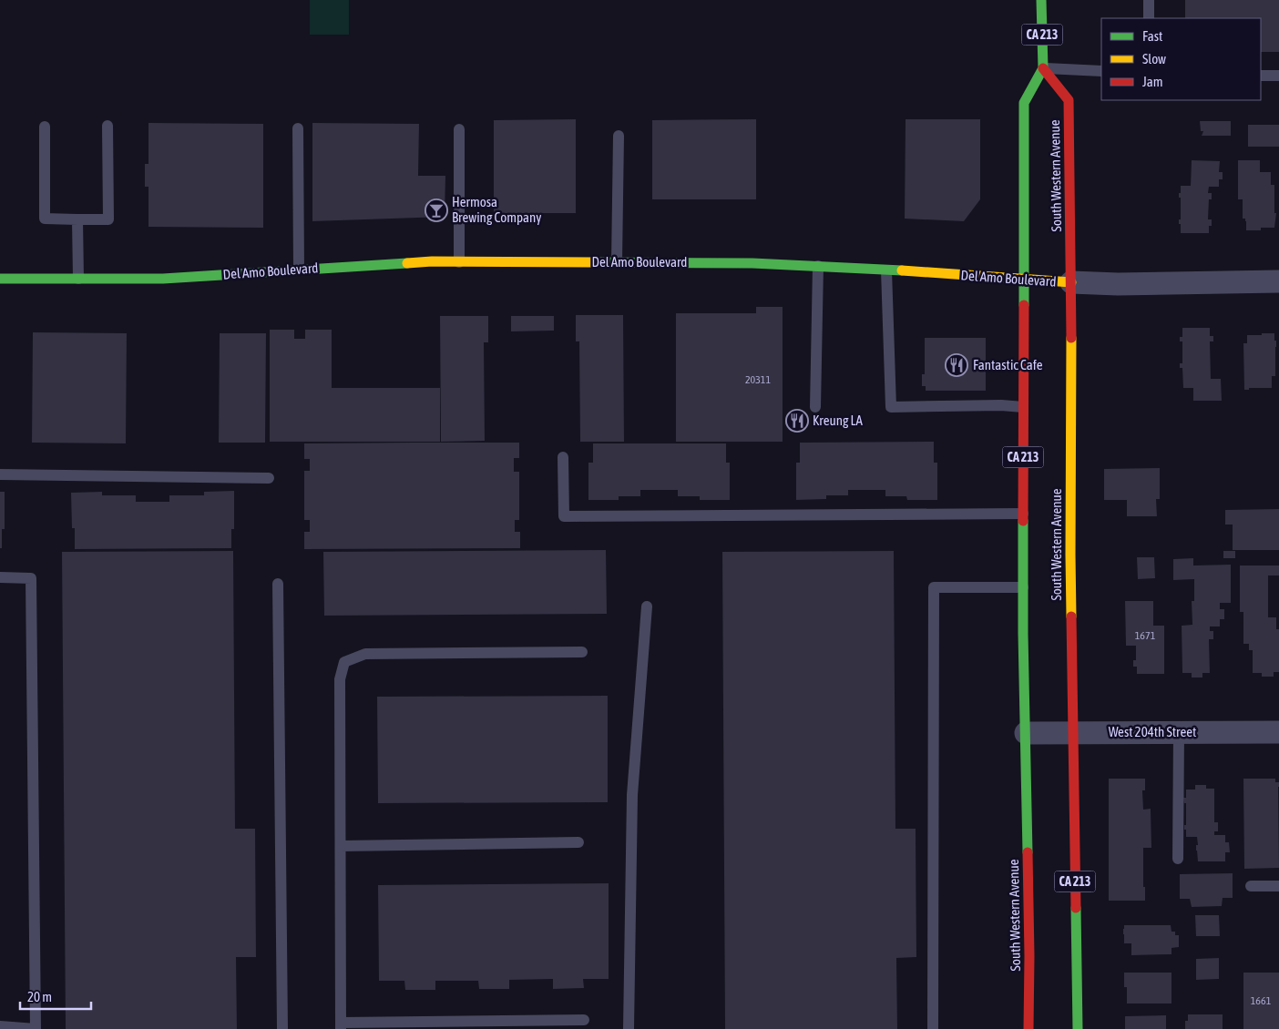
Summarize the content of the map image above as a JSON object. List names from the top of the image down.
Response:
{
  "streets": {
    "main road": ["CA 213", "South Western Avenue", "Del Amo Boulevard"],
    "street": ["West 204th Street"]
  },
  "crossings": [
    ["CA 213", "South Western Avenue"],
    ["South Western Avenue", "Del Amo Boulevard"],
    ["South Western Avenue", "West 204th Street"]
  ],
  "places": {
    "bar": ["Hermosa Brewing Company"],
    "restaurant": ["Fantastic Cafe", "Kreung LA"]
  },
  "house_numbers": ["20311", "1671", "1661"],
  "legend": ["Fast", "Slow", "Jam"],
  "scale_bar": "20 m"
}
